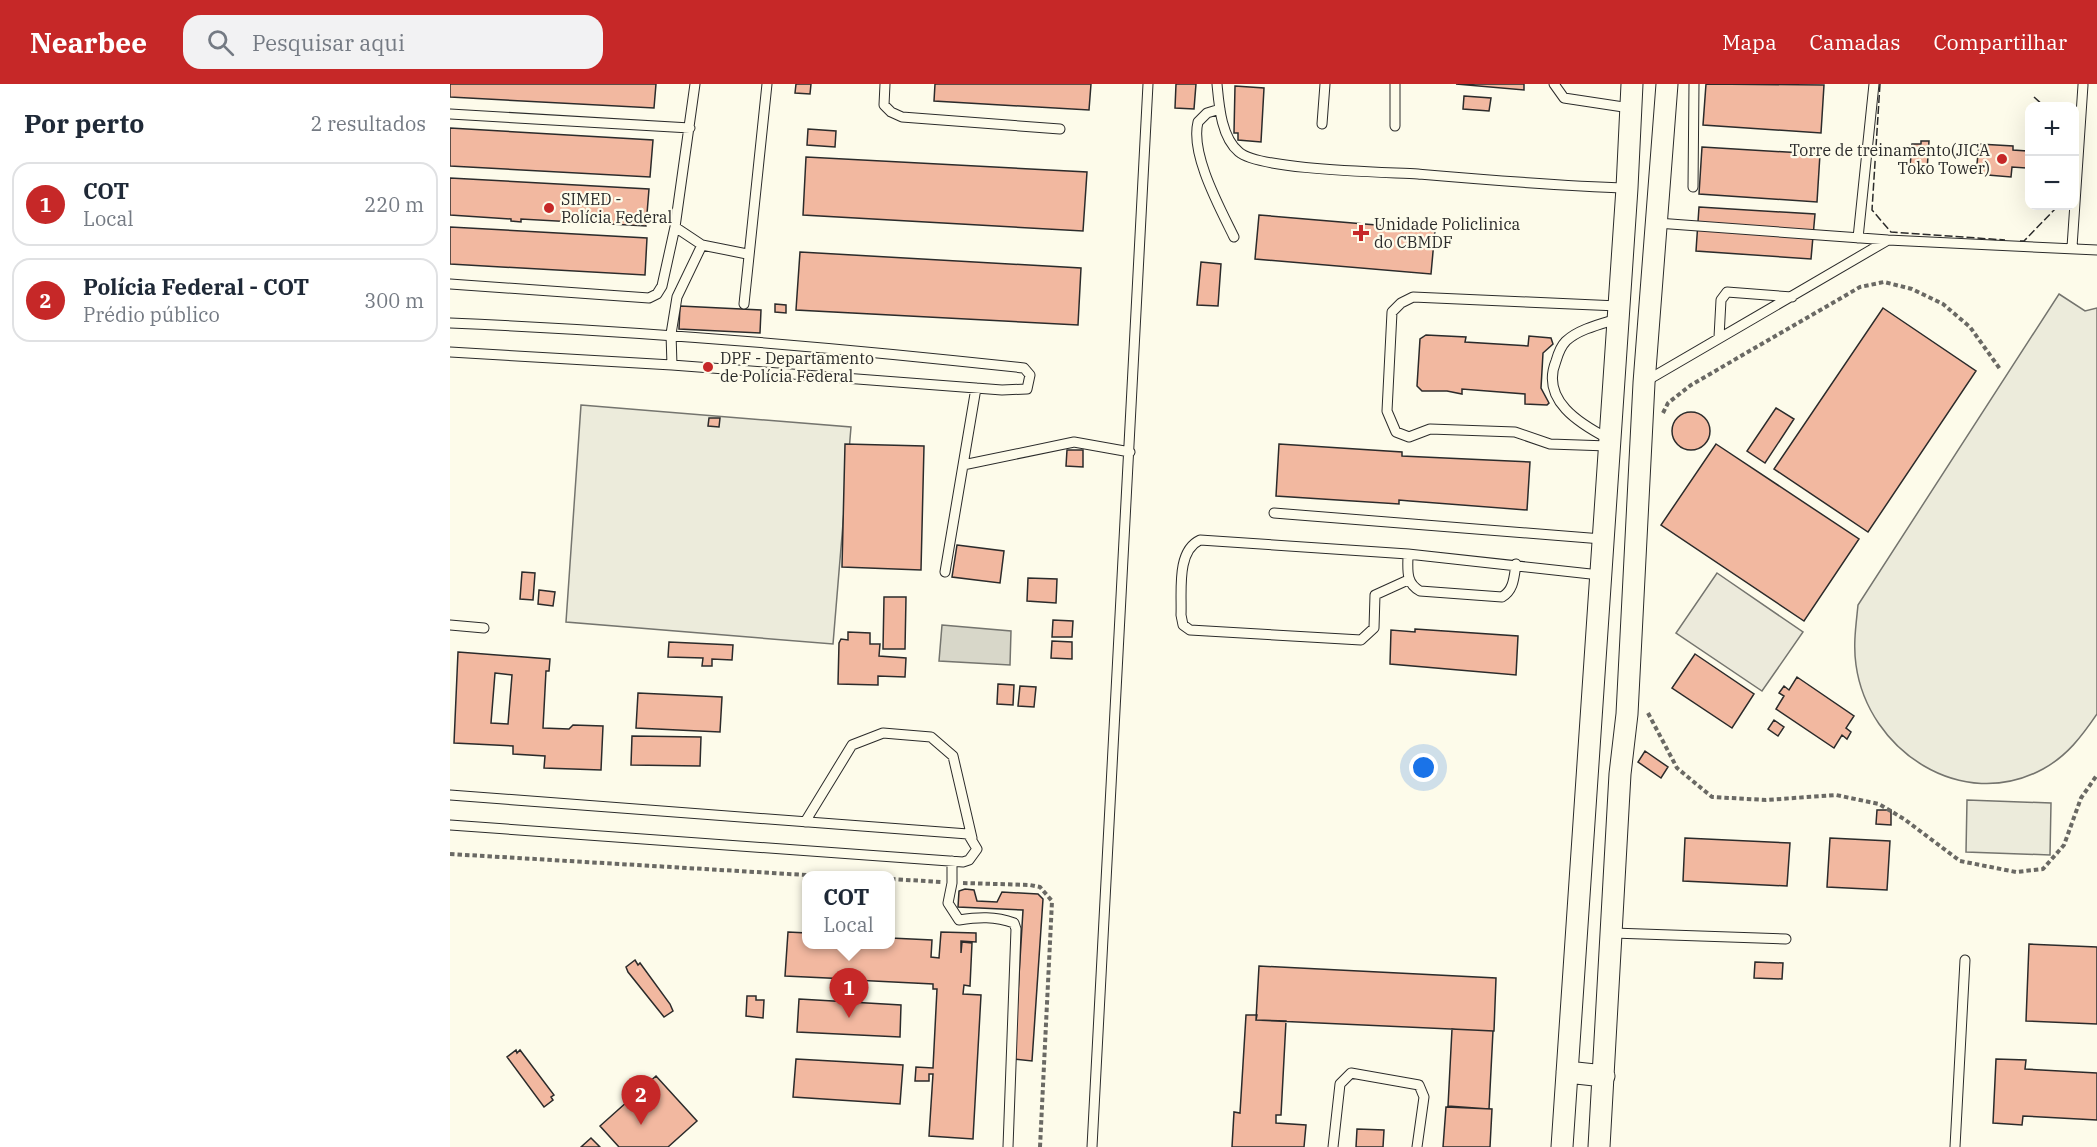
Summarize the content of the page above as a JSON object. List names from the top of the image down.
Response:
{
  "places": {
    "other": ["Torre de treinamento(JICA Toko Tower)", "SIMED - Polícia Federal", "DPF - Departamento de Polícia Federal"],
    "health": ["Unidade Policlinica do CBMDF"]
  },
  "page": {
    "header": "Nearbee",
    "search": "Pesquisar aqui",
    "nav": ["Mapa", "Camadas", "Compartilhar"],
    "heading": ["Por perto", "2 resultados"],
    "map_buttons": ["+", "−"],
    "list": [
      {
        "mark": "1",
        "name": "COT",
        "note": "Local",
        "value": "220 m"
      },
      {
        "mark": "2",
        "name": "Polícia Federal - COT",
        "note": "Prédio público",
        "value": "300 m"
      }
    ],
    "popup": ["COT", "Local"],
    "pins": ["1", "2"]
  }
}
